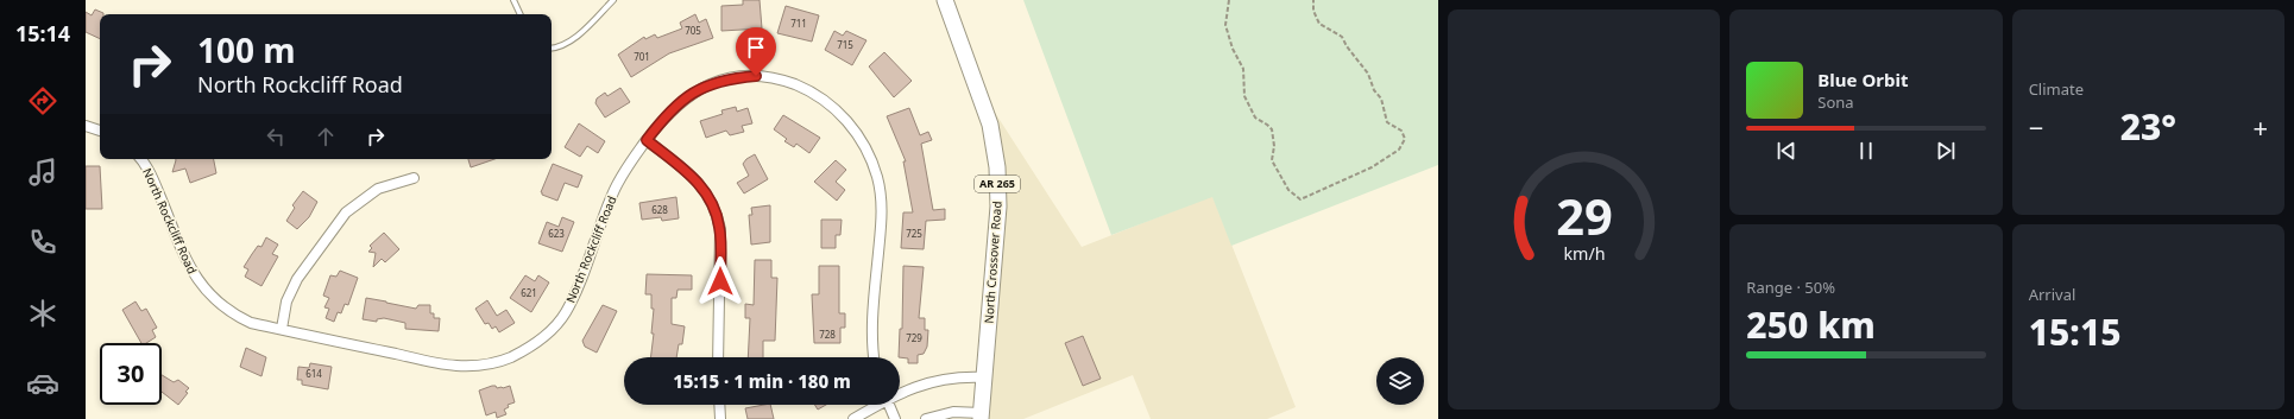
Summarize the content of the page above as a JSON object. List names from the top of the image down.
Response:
{
  "streets": {
    "main road": ["AR 265", "North Crossover Road"],
    "street": ["North Rockcliff Road"]
  },
  "house_numbers": [
    "711",
    "705",
    "715",
    "701",
    "628",
    "623",
    "725",
    "621",
    "728",
    "729",
    "614"
  ],
  "page": {
    "tabs": "15:14",
    "tile": [
      "Climate",
      ["Range · 50%", "250 km"],
      ["Arrival", "15:15"]
    ],
    "turn": ["100 m", "North Rockcliff Road"],
    "song": ["Blue Orbit", "Sona"],
    "heat": ["−", "23°", "+"],
    "limit": "30",
    "trip": "15:15 · 1 min · 180 m",
    "gauge": ["29", "km/h"]
  }
}
